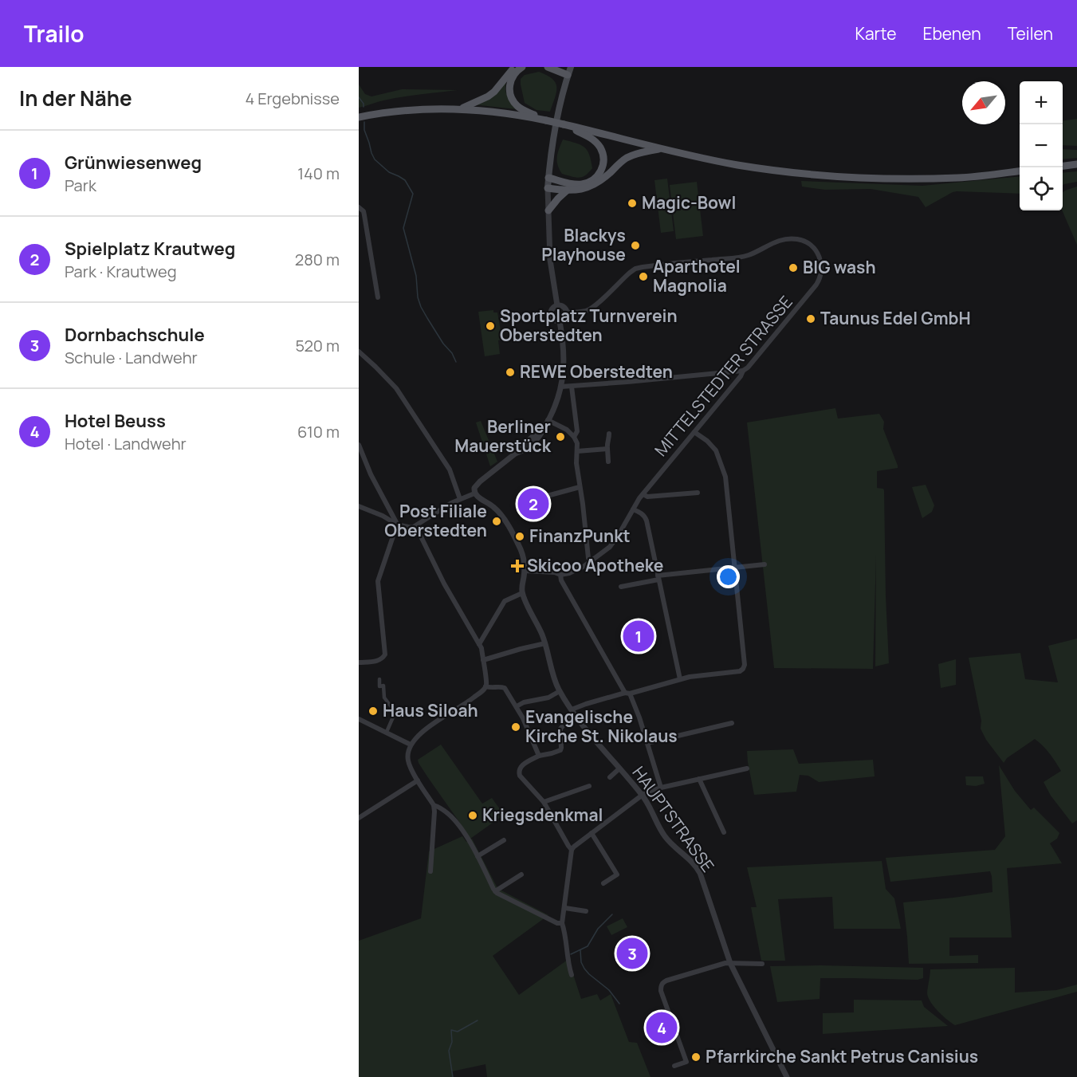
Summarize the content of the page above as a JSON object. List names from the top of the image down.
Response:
{
  "streets": {
    "street": ["MITTELSTEDTER STRASSE", "HAUPTSTRASSE"]
  },
  "places": {
    "other": [
      "Magic-Bowl",
      "Blackys Playhouse",
      "BIG wash",
      "Aparthotel Magnolia",
      "Taunus Edel GmbH",
      "Sportplatz Turnverein Oberstedten",
      "REWE Oberstedten",
      "Berliner Mauerstück",
      "Post Filiale Oberstedten",
      "FinanzPunkt",
      "Haus Siloah",
      "Evangelische Kirche St. Nikolaus",
      "Kriegsdenkmal",
      "Pfarrkirche Sankt Petrus Canisius"
    ],
    "health": ["Skicoo Apotheke"]
  },
  "north": "bottom left",
  "page": {
    "header": "Trailo",
    "nav": ["Karte", "Ebenen", "Teilen"],
    "heading": ["In der Nähe", "4 Ergebnisse"],
    "map_buttons": ["+", "−"],
    "list": [
      {
        "mark": "1",
        "name": "Grünwiesenweg",
        "note": "Park",
        "value": "140 m"
      },
      {
        "mark": "2",
        "name": "Spielplatz Krautweg",
        "note": "Park · Krautweg",
        "value": "280 m"
      },
      {
        "mark": "3",
        "name": "Dornbachschule",
        "note": "Schule · Landwehr",
        "value": "520 m"
      },
      {
        "mark": "4",
        "name": "Hotel Beuss",
        "note": "Hotel · Landwehr",
        "value": "610 m"
      }
    ],
    "pins": [
      "2",
      "1",
      "3",
      "4"
    ]
  }
}
